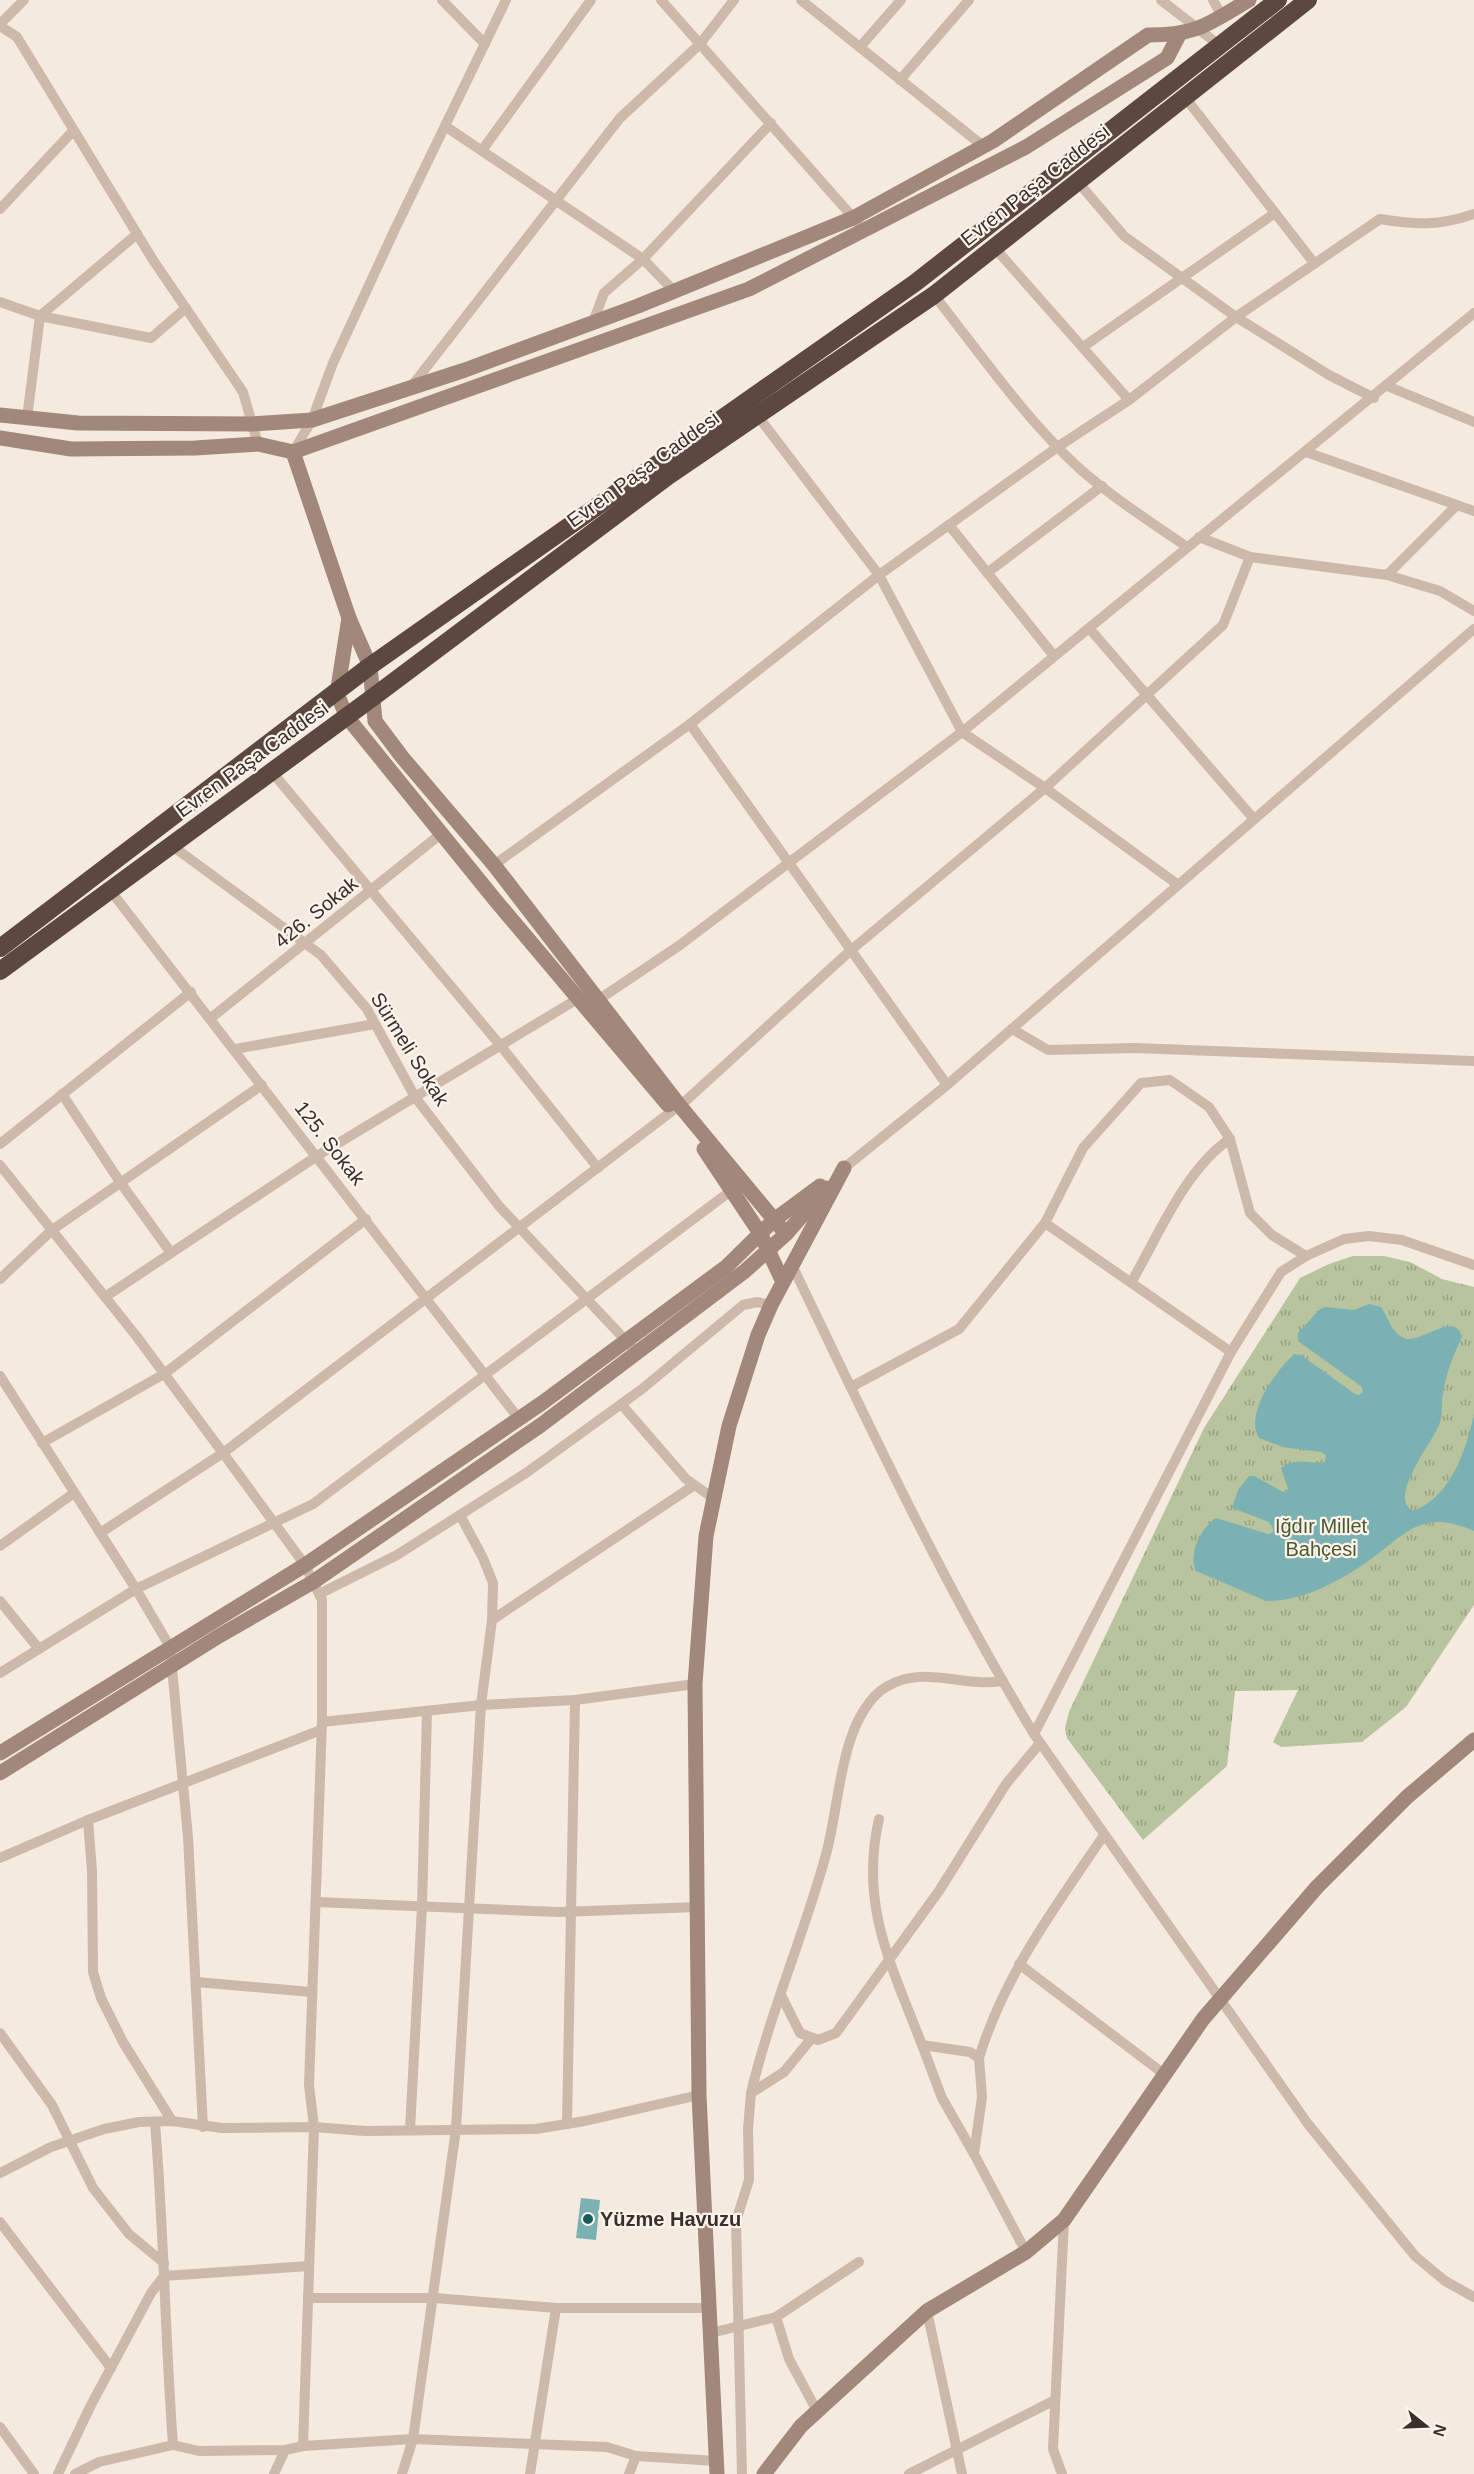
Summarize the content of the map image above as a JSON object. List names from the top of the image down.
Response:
{
  "streets": {
    "highway": ["Evren Paşa Caddesi"],
    "street": ["426. Sokak", "Sürmeli Sokak", "125. Sokak"]
  },
  "crossings": [
    ["Evren Paşa Caddesi", "Sürmeli Sokak"],
    ["Evren Paşa Caddesi", "125. Sokak"],
    ["426. Sokak", "Sürmeli Sokak"],
    ["426. Sokak", "125. Sokak"]
  ],
  "parks": ["Iğdır Millet Bahçesi"],
  "places": ["Yüzme Havuzu"],
  "north": "right"
}
